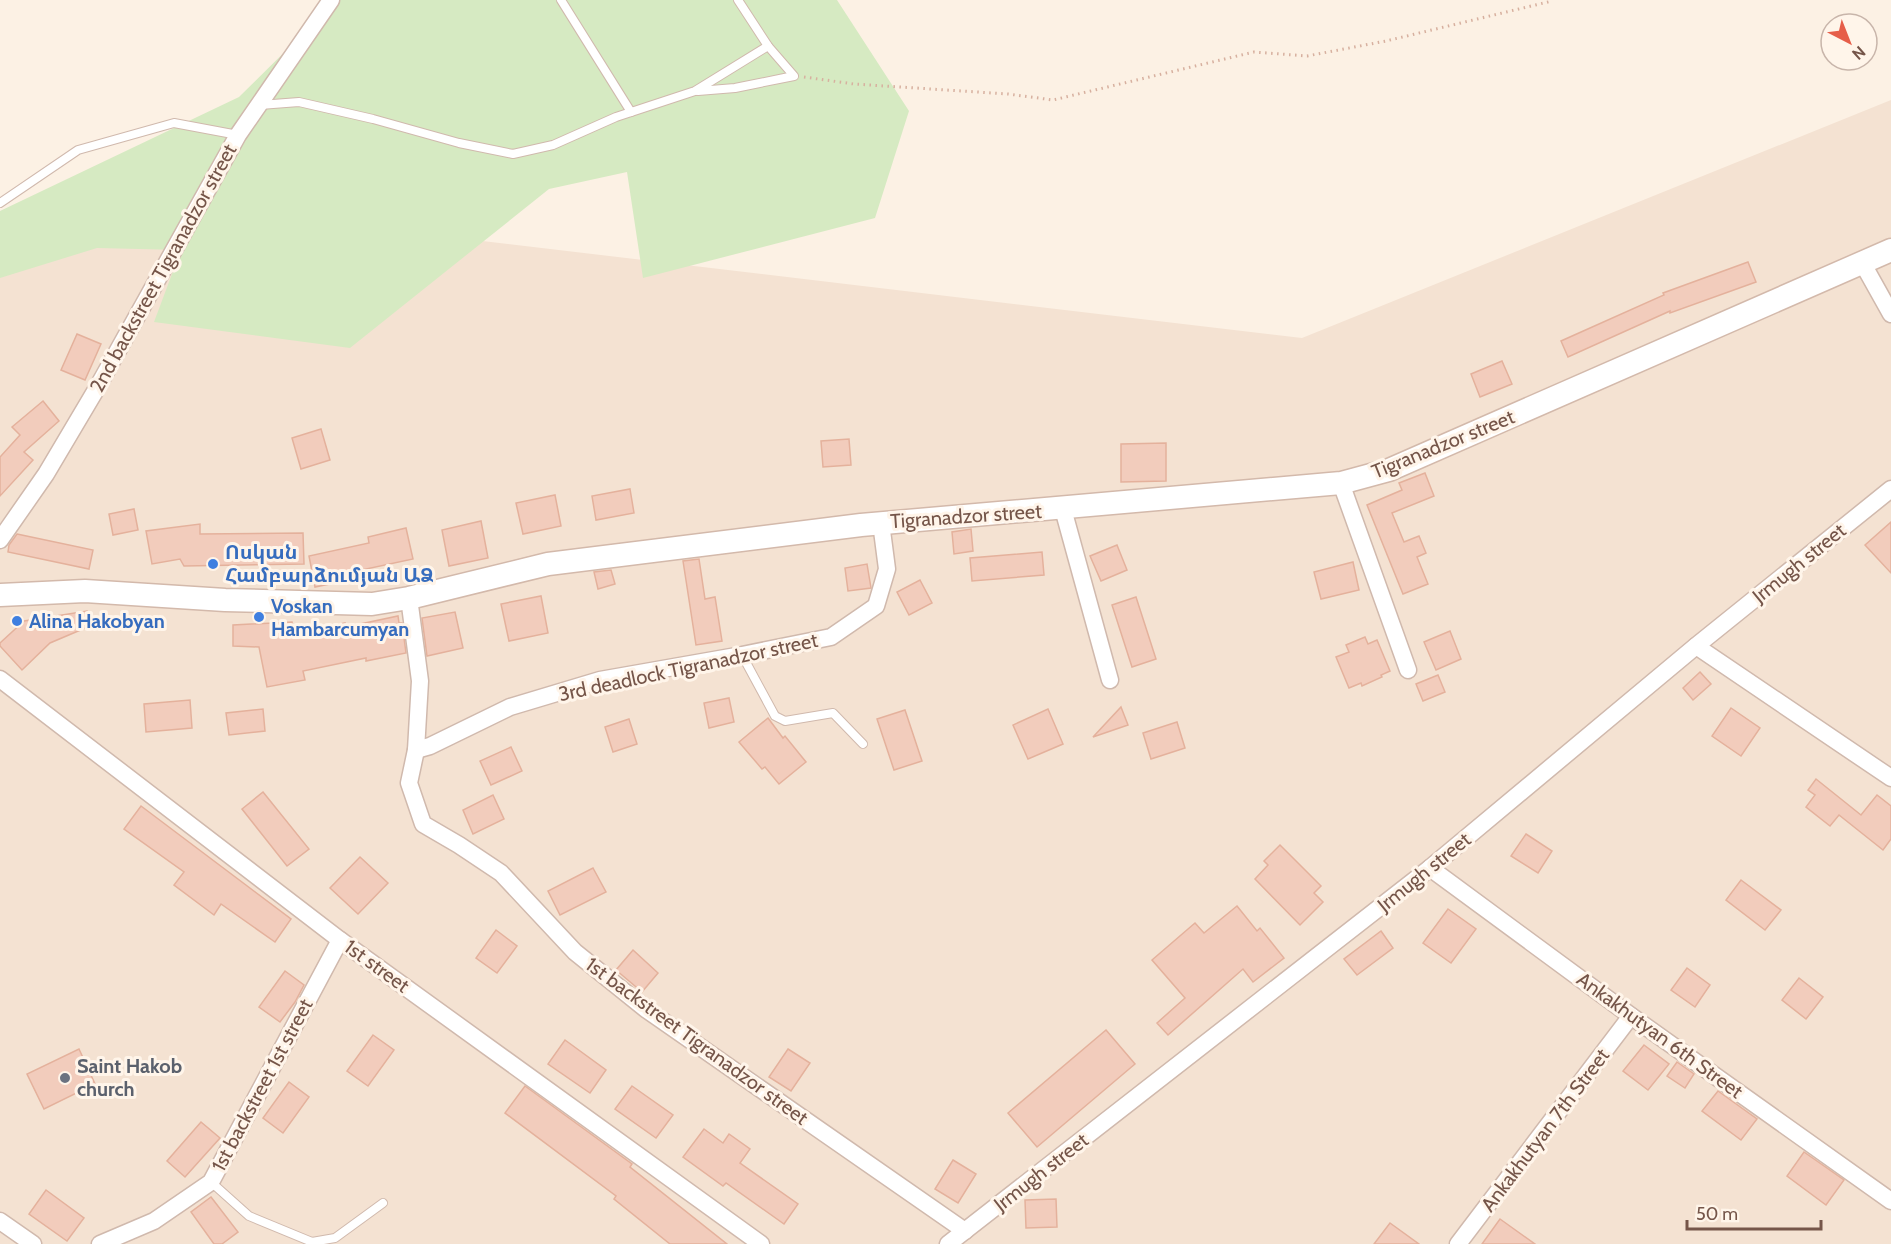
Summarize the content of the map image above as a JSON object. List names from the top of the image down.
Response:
{
  "streets": {
    "main road": ["Tigranadzor street"],
    "street": [
      "2nd backstreet Tigranadzor street",
      "Jrmugh street",
      "3rd deadlock Tigranadzor street",
      "1st street",
      "Ankakhutyan 6th Street",
      "1st backstreet Tigranadzor street",
      "1st backstreet 1st street",
      "Ankakhutyan 7th Street"
    ]
  },
  "crossings": [
    ["Tigranadzor street", "3rd deadlock Tigranadzor street"],
    ["Tigranadzor street", "1st backstreet Tigranadzor street"],
    ["Jrmugh street", "Ankakhutyan 6th Street"],
    ["Jrmugh street", "1st backstreet Tigranadzor street"],
    ["3rd deadlock Tigranadzor street", "1st backstreet Tigranadzor street"],
    ["1st street", "1st backstreet 1st street"],
    ["Ankakhutyan 6th Street", "Ankakhutyan 7th Street"]
  ],
  "places": [
    "Ոսկան Համբարձումյան ԱՁ",
    "Voskan Hambarcumyan",
    "Alina Hakobyan",
    "Saint Hakob church"
  ],
  "scale_bar": "50 m",
  "north": "bottom right"
}
